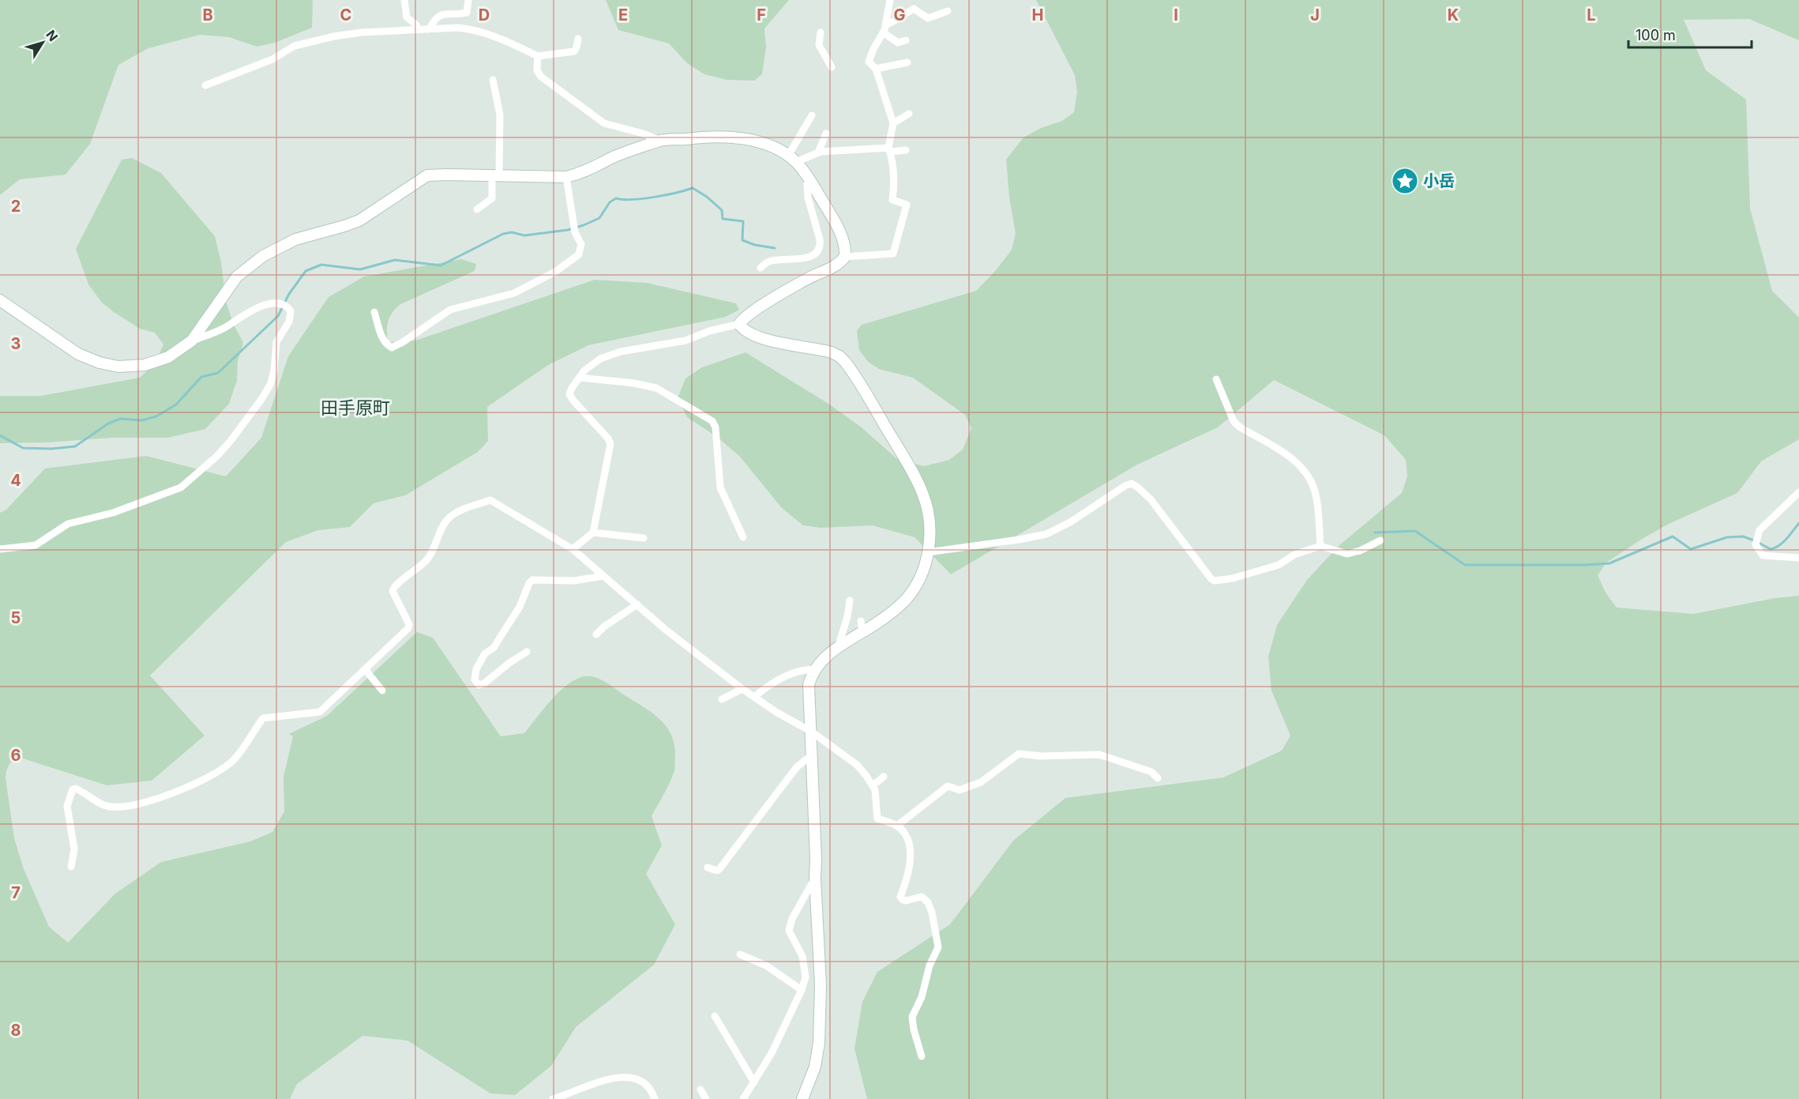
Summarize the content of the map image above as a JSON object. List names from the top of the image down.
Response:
{
  "districts": ["田手原町"],
  "places": {
    "place": ["小岳"]
  },
  "scale_bar": "100 m",
  "north": "top right",
  "grid": {
    "columns": [
      "B",
      "C",
      "D",
      "E",
      "F",
      "G",
      "H",
      "I",
      "J",
      "K",
      "L"
    ],
    "rows": [
      "2",
      "3",
      "4",
      "5",
      "6",
      "7",
      "8"
    ]
  }
}
